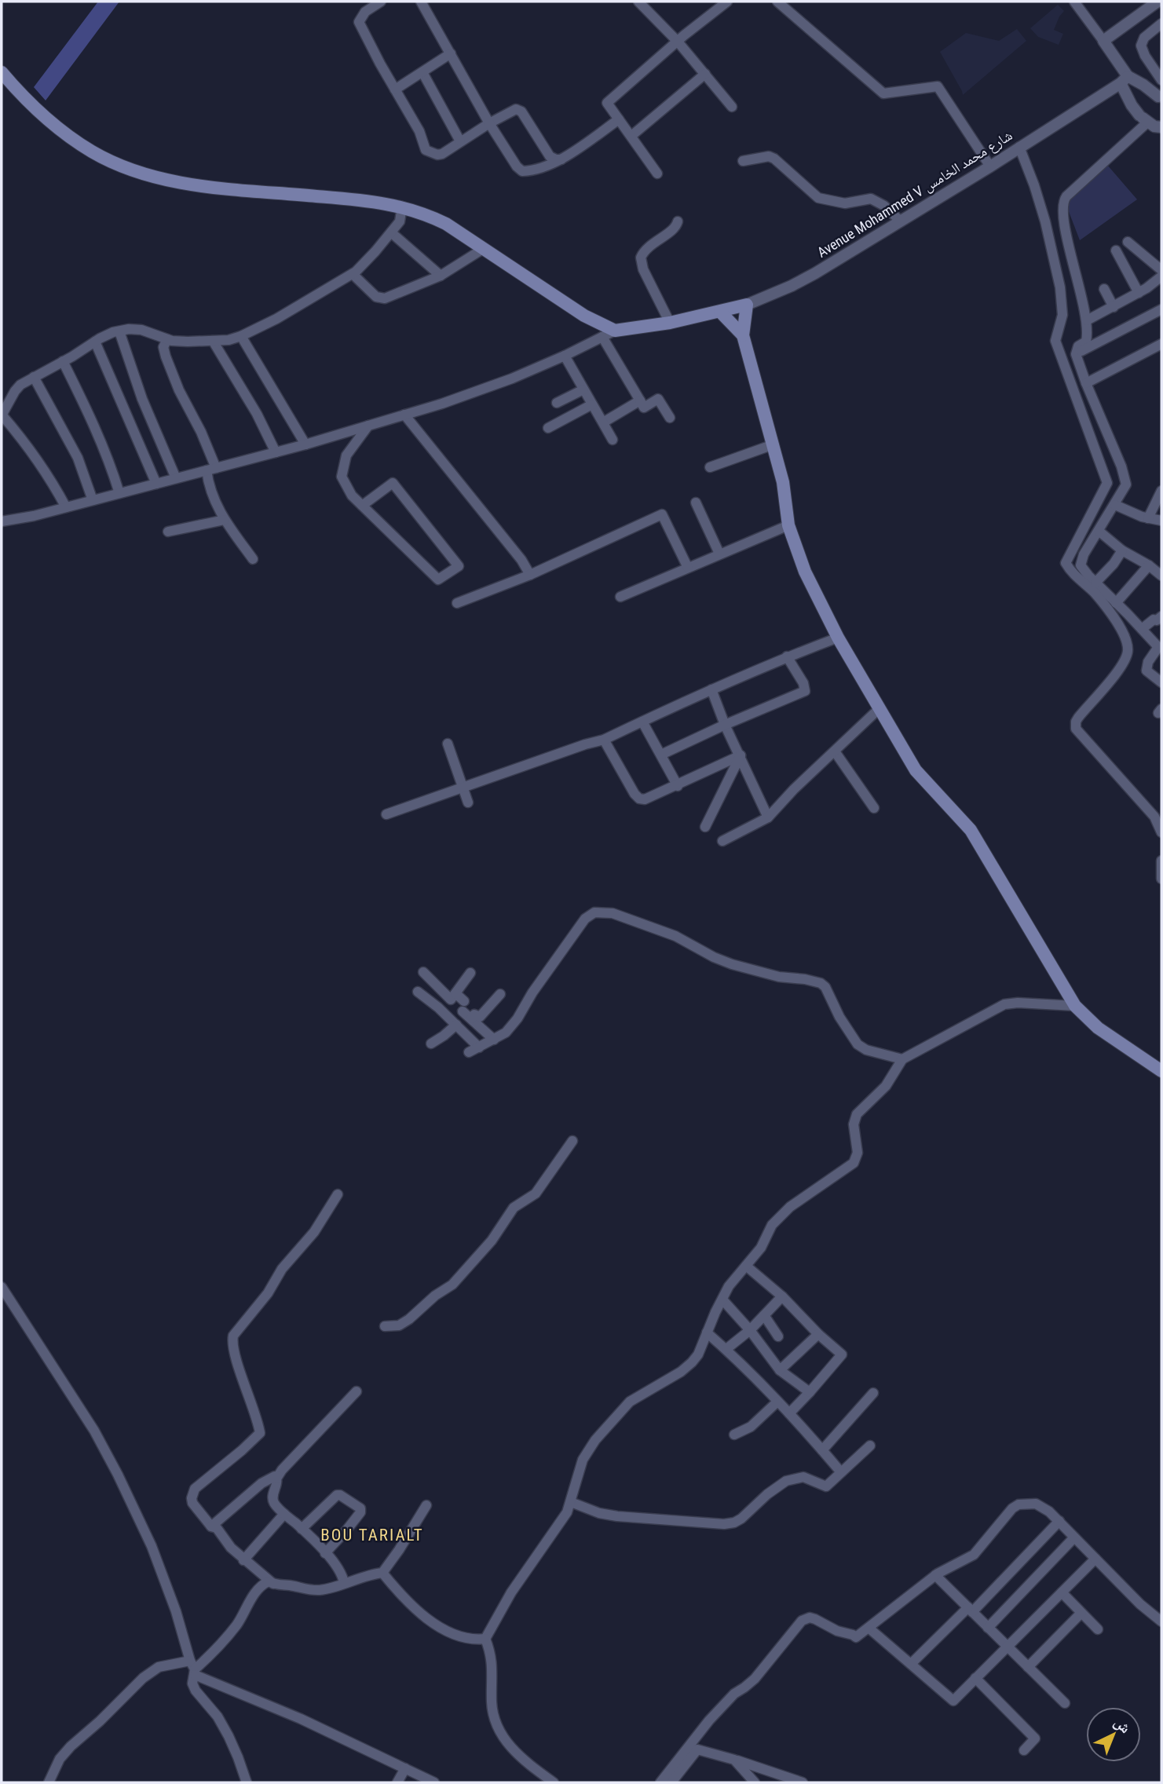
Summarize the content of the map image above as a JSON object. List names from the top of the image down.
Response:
{
  "streets": {
    "street": ["Avenue Mohammed V شارع محمد الخامس"]
  },
  "districts": ["BOU TARIALT"],
  "north": "top right"
}
